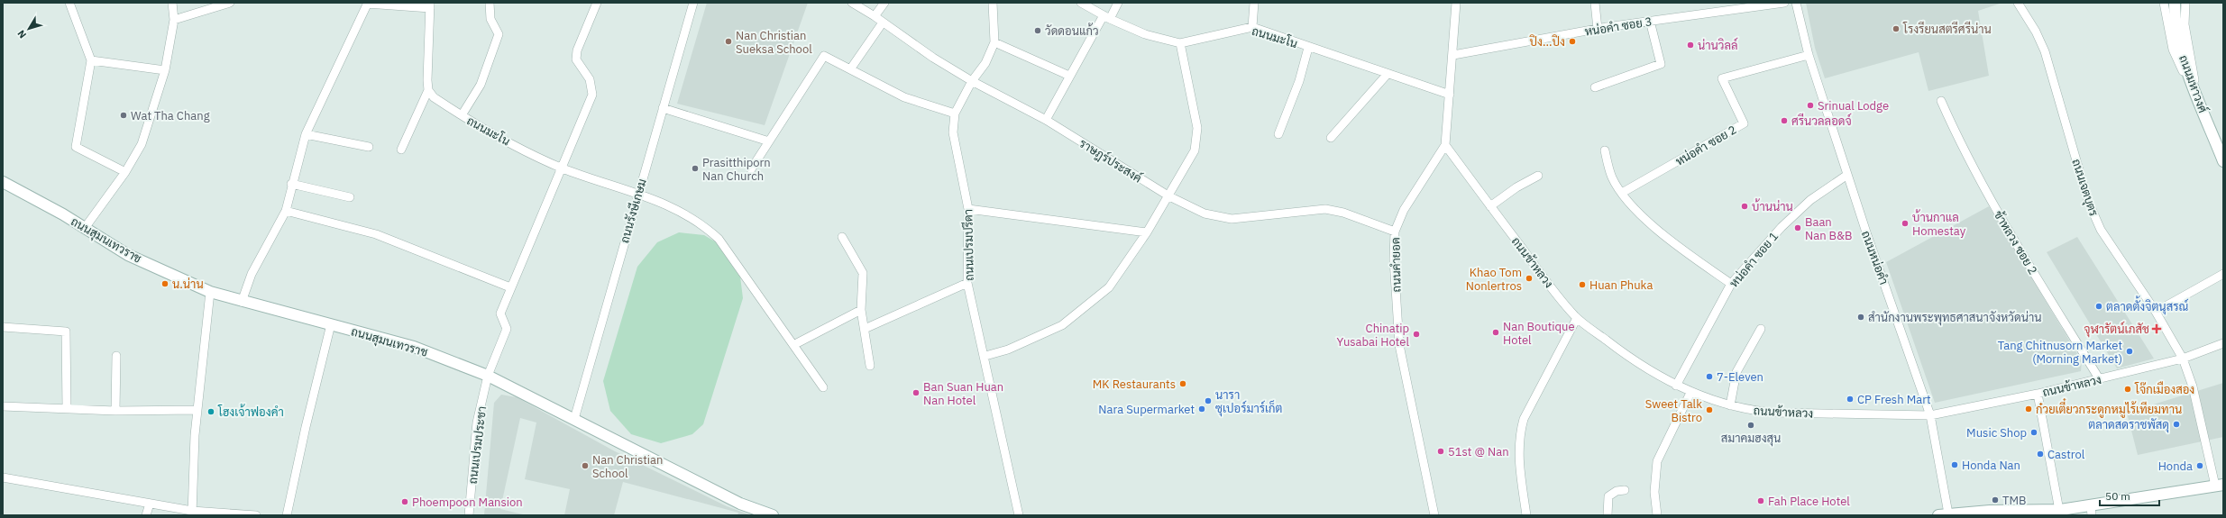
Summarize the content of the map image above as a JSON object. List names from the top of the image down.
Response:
{
  "streets": {
    "street": [
      "หน่อคำ ซอย 3",
      "ถนนมะโน",
      "ถนนมหาวงศ์",
      "หน่อคำ ซอย 2",
      "ราษฎร์ประสงค์",
      "ถนนเจตบุตร",
      "ถนนรังษีเกษม",
      "ถนนสุมนเทวราช",
      "ข้าหลวง ซอย 2",
      "ถนนเปรมปรีดา",
      "ถนนหน่อคำ",
      "หน่อคำ ซอย 1",
      "ถนนข้าหลวง",
      "ถนนคำยอด",
      "ถนนเปรมประชา"
    ]
  },
  "crossings": [
    ["หน่อคำ ซอย 3", "ถนนคำยอด"],
    ["ถนนมะโน", "ถนนรังษีเกษม"],
    ["ถนนมะโน", "ถนนคำยอด"],
    ["ถนนมะโน", "ถนนเปรมประชา"],
    ["หน่อคำ ซอย 2", "ถนนหน่อคำ"],
    ["ราษฎร์ประสงค์", "ถนนเปรมปรีดา"],
    ["ราษฎร์ประสงค์", "ถนนคำยอด"],
    ["ถนนเจตบุตร", "ถนนข้าหลวง"],
    ["ถนนรังษีเกษม", "ถนนสุมนเทวราช"],
    ["ถนนสุมนเทวราช", "ถนนเปรมประชา"],
    ["ข้าหลวง ซอย 2", "ถนนข้าหลวง"],
    ["ถนนหน่อคำ", "หน่อคำ ซอย 1"],
    ["ถนนหน่อคำ", "ถนนข้าหลวง"],
    ["หน่อคำ ซอย 1", "ถนนข้าหลวง"],
    ["ถนนข้าหลวง", "ถนนคำยอด"]
  ],
  "places": {
    "other": [
      "โรงรียนสตรีศรีน่าน",
      "วัดดอนแก้ว",
      "Nan Christian Sueksa School",
      "ปิง...ปิง",
      "น่านวิลล์",
      "Srinual Lodge",
      "Wat Tha Chang",
      "ศรีนวลลอดจ์",
      "Prasitthiporn Nan Church",
      "บ้านน่าน",
      "บ้านกาแล Homestay",
      "Baan Nan B&B",
      "Khao Tom Nonlertros",
      "น.น่าน",
      "Huan Phuka",
      "ตลาดตั้งจิตนุสรณ์",
      "สำนักงานพระพุทธศาสนาจังหวัดน่าน",
      "Nan Boutique Hotel",
      "Chinatip Yusabai Hotel",
      "Tang Chitnusorn Market (Morning Market)",
      "7-Eleven",
      "MK Restaurants",
      "โจ๊กเมืองสอง",
      "Ban Suan Huan Nan Hotel",
      "CP Fresh Mart",
      "นารา ซุเปอร์มาร์เก็ต",
      "Nara Supermarket",
      "ก๋วยเตี๋ยวกระดูกหมูไร้เทียมทาน",
      "Sweet Talk Bistro",
      "โฮงเจ้าฟองคำ",
      "ตลาดสดราชพัสดุ",
      "สมาคมฮงสุน",
      "Music Shop",
      "51st @ Nan",
      "Castrol",
      "Honda Nan",
      "Nan Christian School",
      "Honda",
      "TMB",
      "Fah Place Hotel",
      "Phoempoon Mansion"
    ],
    "health": ["จุฬารัตน์เภสัช"]
  },
  "scale_bar": "50 m",
  "north": "bottom left"
}
